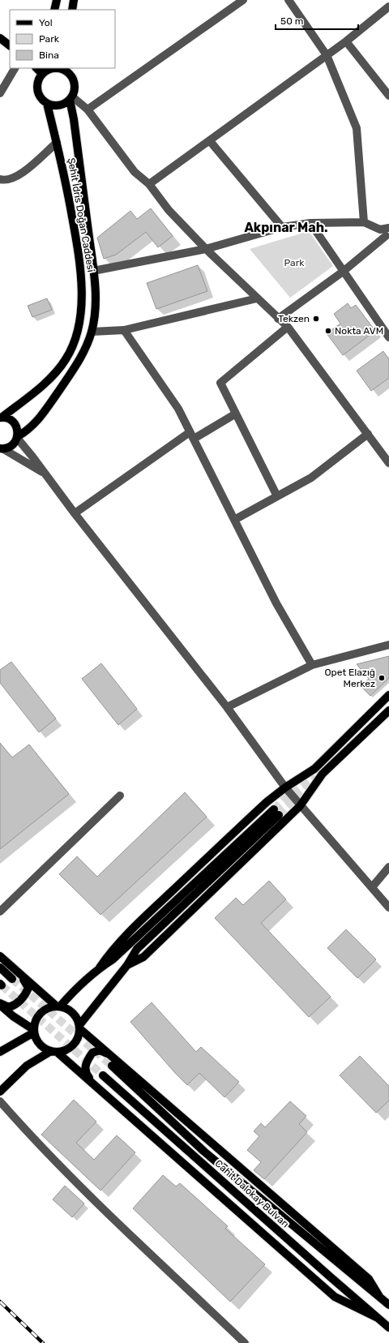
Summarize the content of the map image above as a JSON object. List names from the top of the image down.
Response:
{
  "streets": {
    "main road": ["Şehit İdris Doğan Caddesi", "Cahit Dalokay Bulvarı"]
  },
  "districts": ["Akpınar Mah."],
  "parks": ["Park"],
  "places": ["Tekzen", "Nokta AVM", "Opet Elazığ Merkez"],
  "legend": ["Yol", "Park", "Bina"],
  "scale_bar": "50 m"
}
